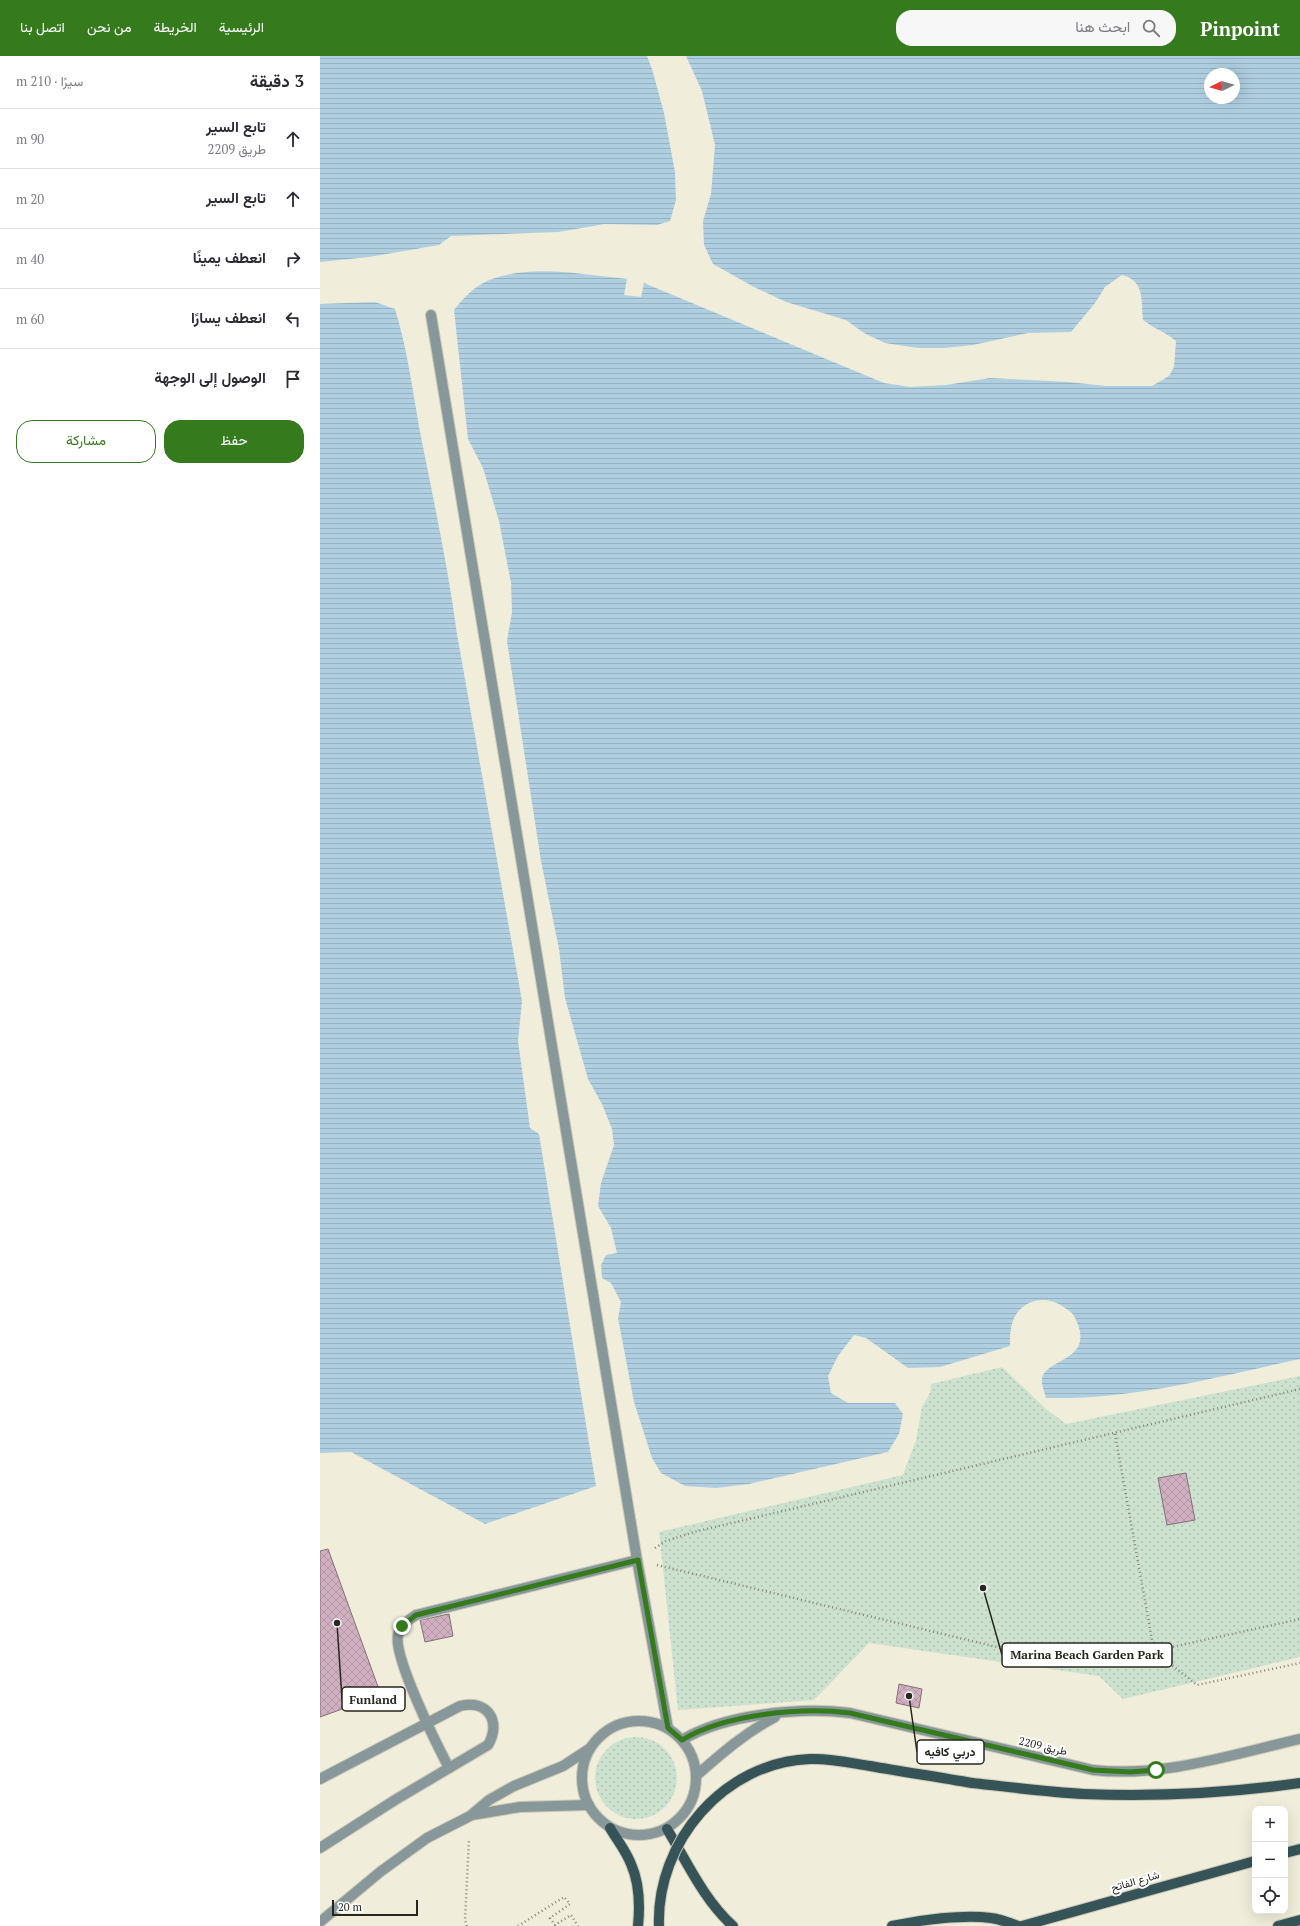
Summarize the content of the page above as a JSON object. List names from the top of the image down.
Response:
{
  "streets": {
    "main road": ["شارع الفاتح"],
    "street": ["طريق 2209"]
  },
  "places": ["Marina Beach Garden Park", "Funland", "دربي كافيه"],
  "scale_bar": "20 m",
  "north": "left",
  "page": {
    "header": "Pinpoint",
    "search": "ابحث هنا",
    "nav": [
      "الرئيسية",
      "الخريطة",
      "من نحن",
      "اتصل بنا"
    ],
    "heading": ["3 دقيقة", "سيرًا · 210 m"],
    "list": [
      ["تابع السير", "طريق 2209", "90 m"],
      ["تابع السير", "20 m"],
      ["انعطف يمينًا", "40 m"],
      ["انعطف يسارًا", "60 m"],
      "الوصول إلى الوجهة"
    ],
    "buttons": ["حفظ", "مشاركة"],
    "map_buttons": ["+", "−"],
    "scale": "20 m"
  }
}
